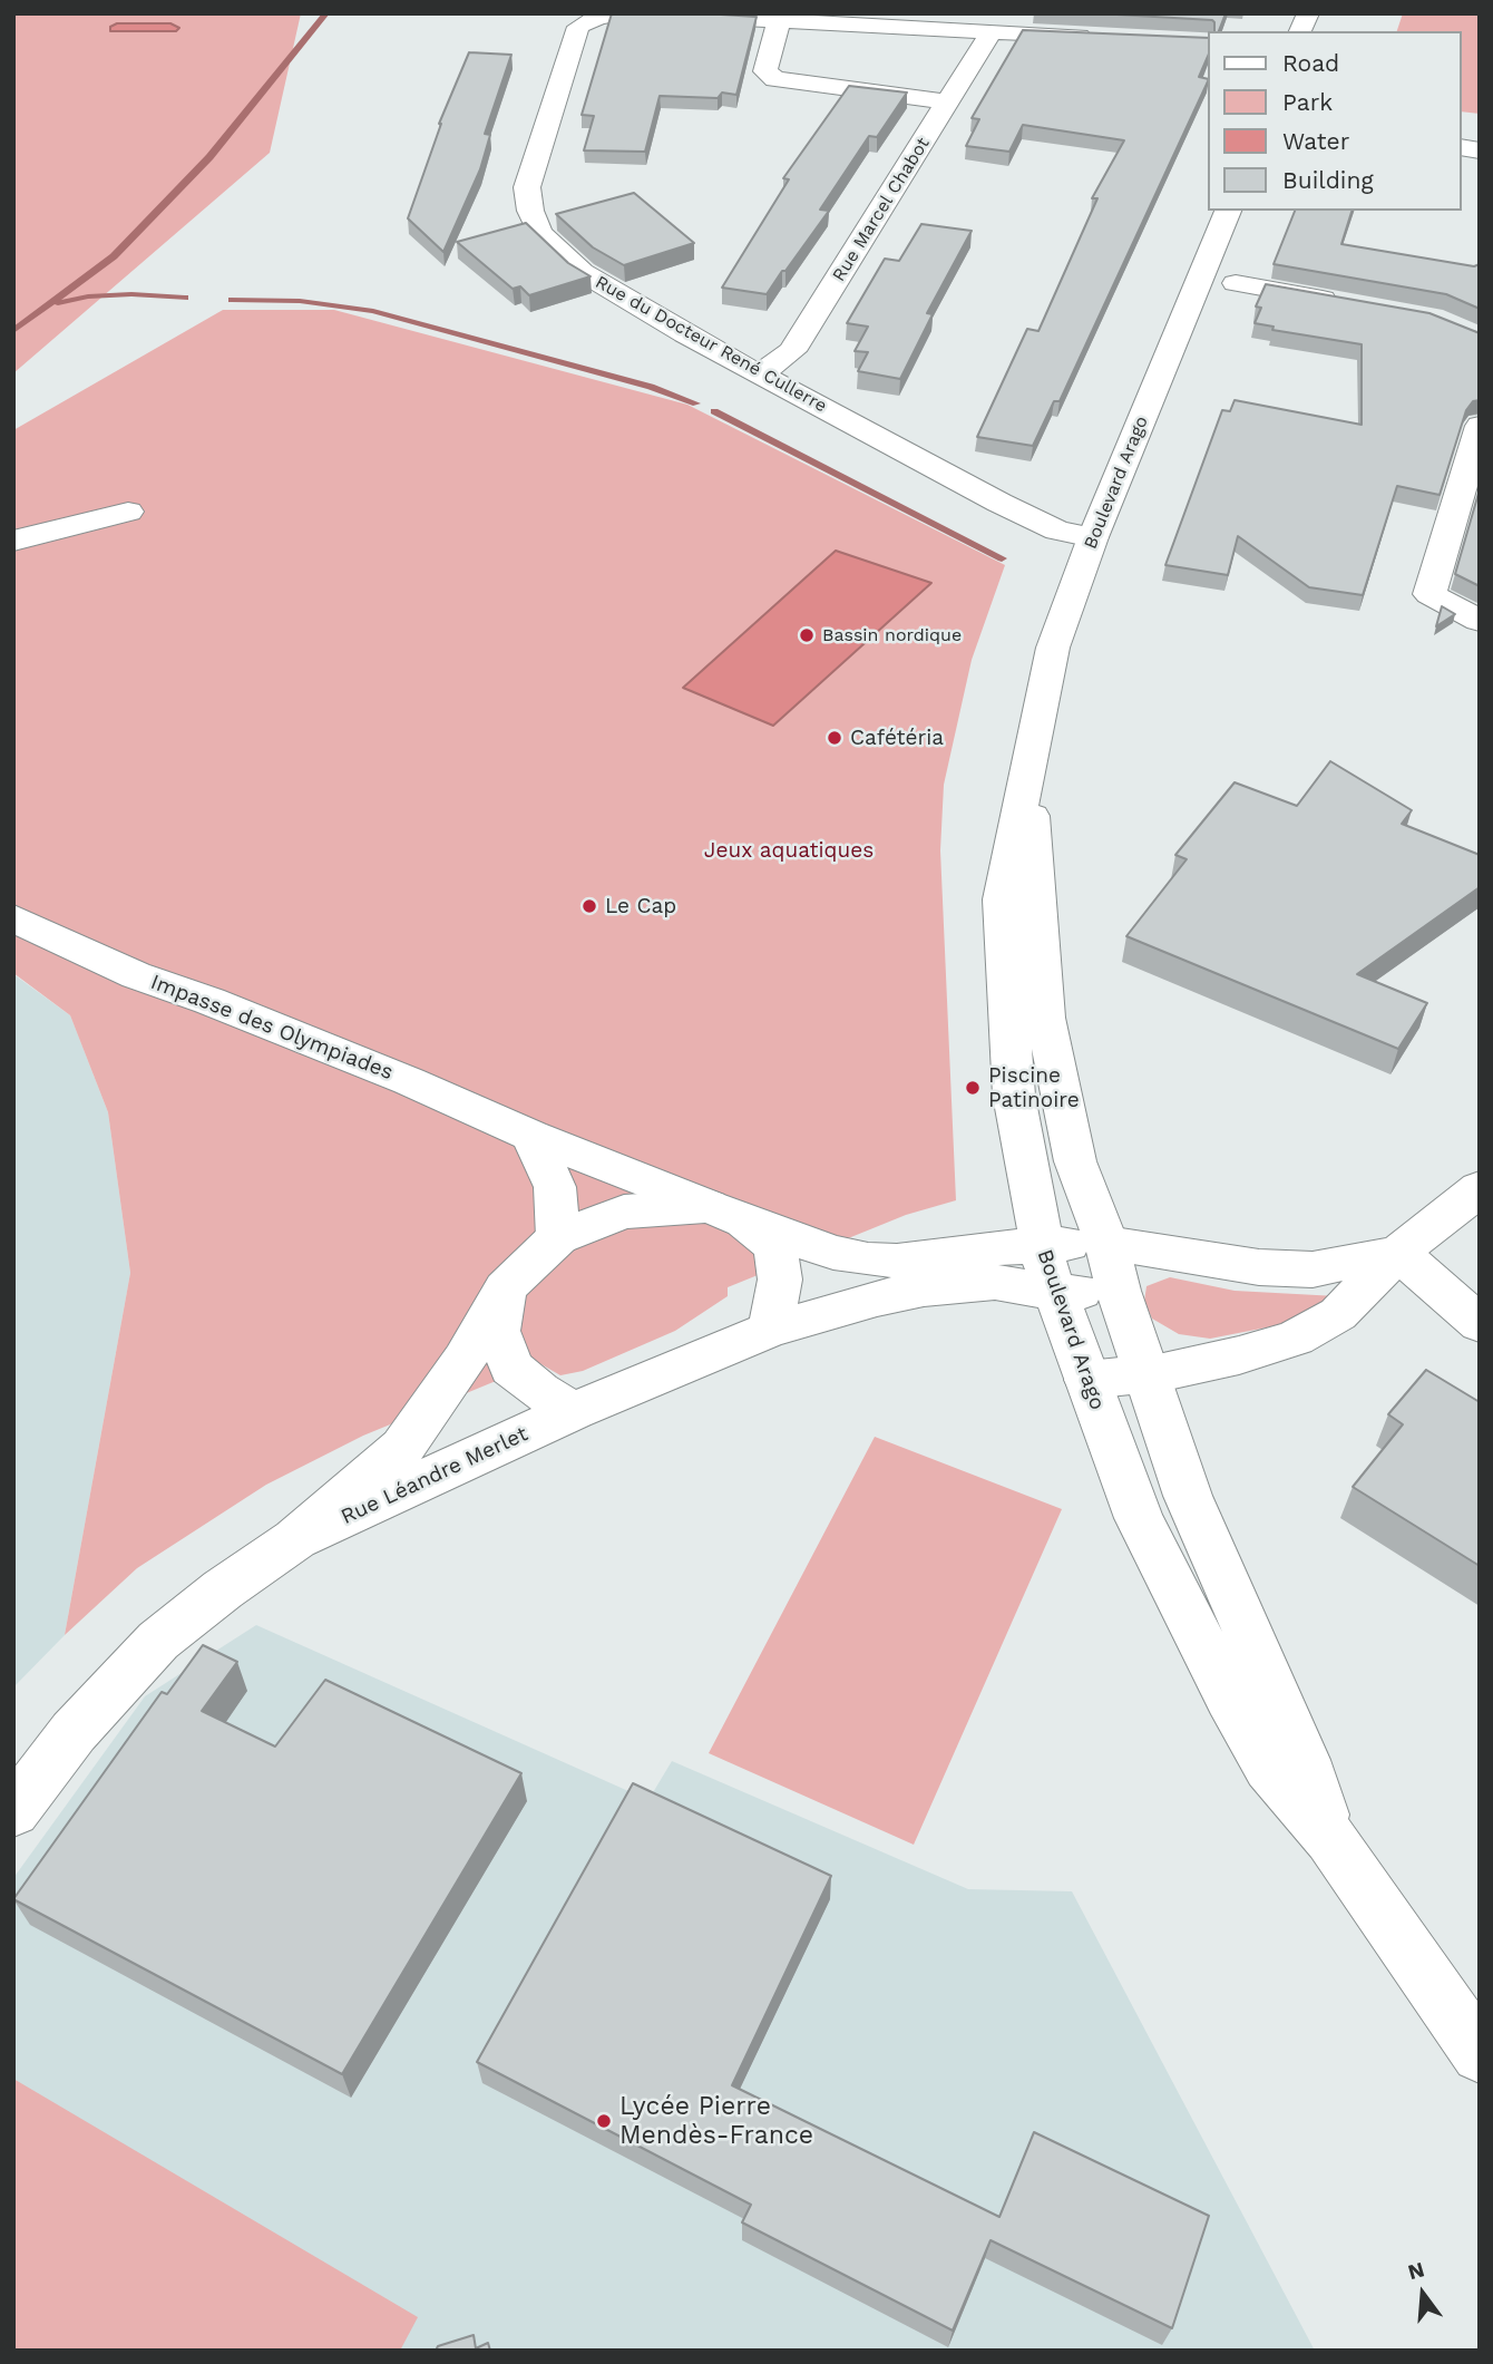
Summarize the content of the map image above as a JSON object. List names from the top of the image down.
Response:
{
  "streets": {
    "street": [
      "Rue Marcel Chabot",
      "Rue du Docteur René Cullerre",
      "Boulevard Arago",
      "Impasse des Olympiades",
      "Rue Léandre Merlet"
    ]
  },
  "crossings": [
    ["Rue Marcel Chabot", "Rue du Docteur René Cullerre"],
    ["Rue du Docteur René Cullerre", "Boulevard Arago"],
    ["Boulevard Arago", "Impasse des Olympiades"]
  ],
  "parks": ["Jeux aquatiques"],
  "places": [
    "Bassin nordique",
    "Cafétéria",
    "Le Cap",
    "Piscine Patinoire",
    "Lycée Pierre Mendès-France"
  ],
  "legend": [
    "Road",
    "Park",
    "Water",
    "Building"
  ],
  "north": "top"
}
